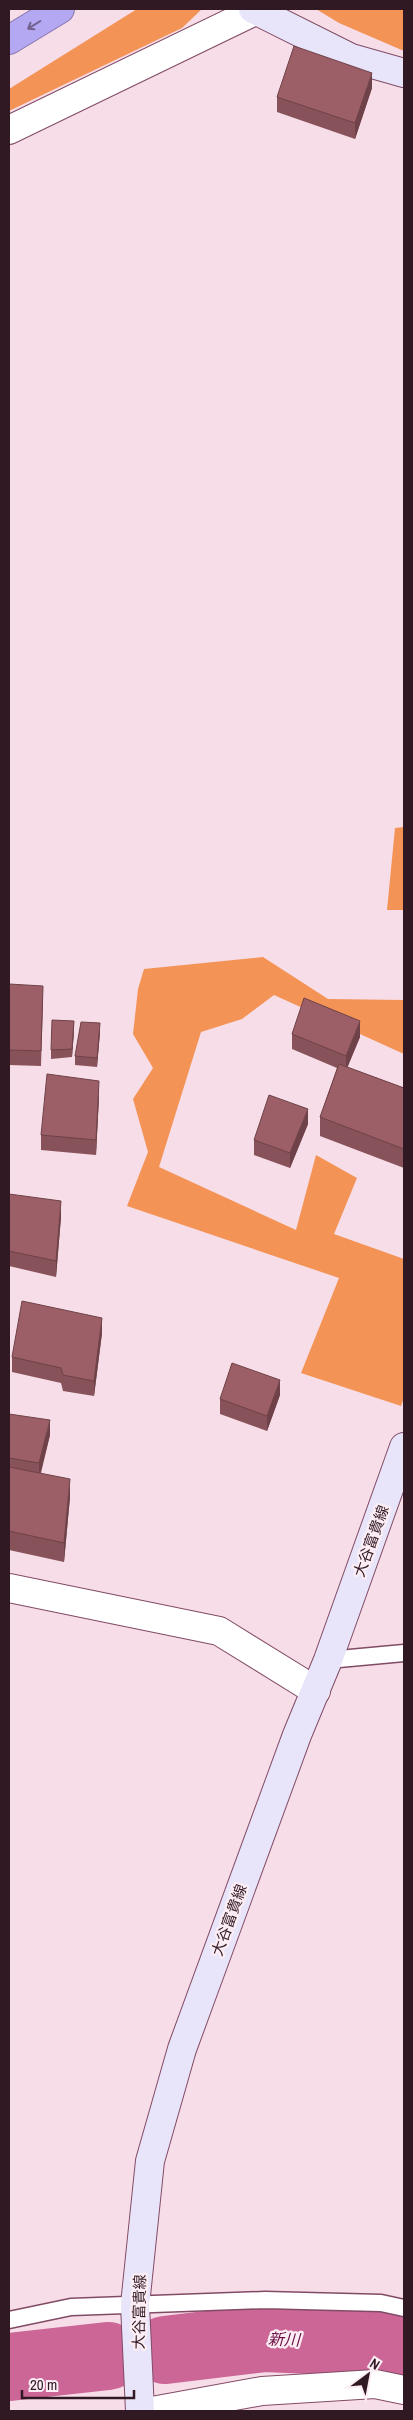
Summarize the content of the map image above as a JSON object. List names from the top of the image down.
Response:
{
  "streets": {
    "main road": ["大谷富貴線"]
  },
  "water": ["新川"],
  "scale_bar": "20 m",
  "north": "top right"
}
